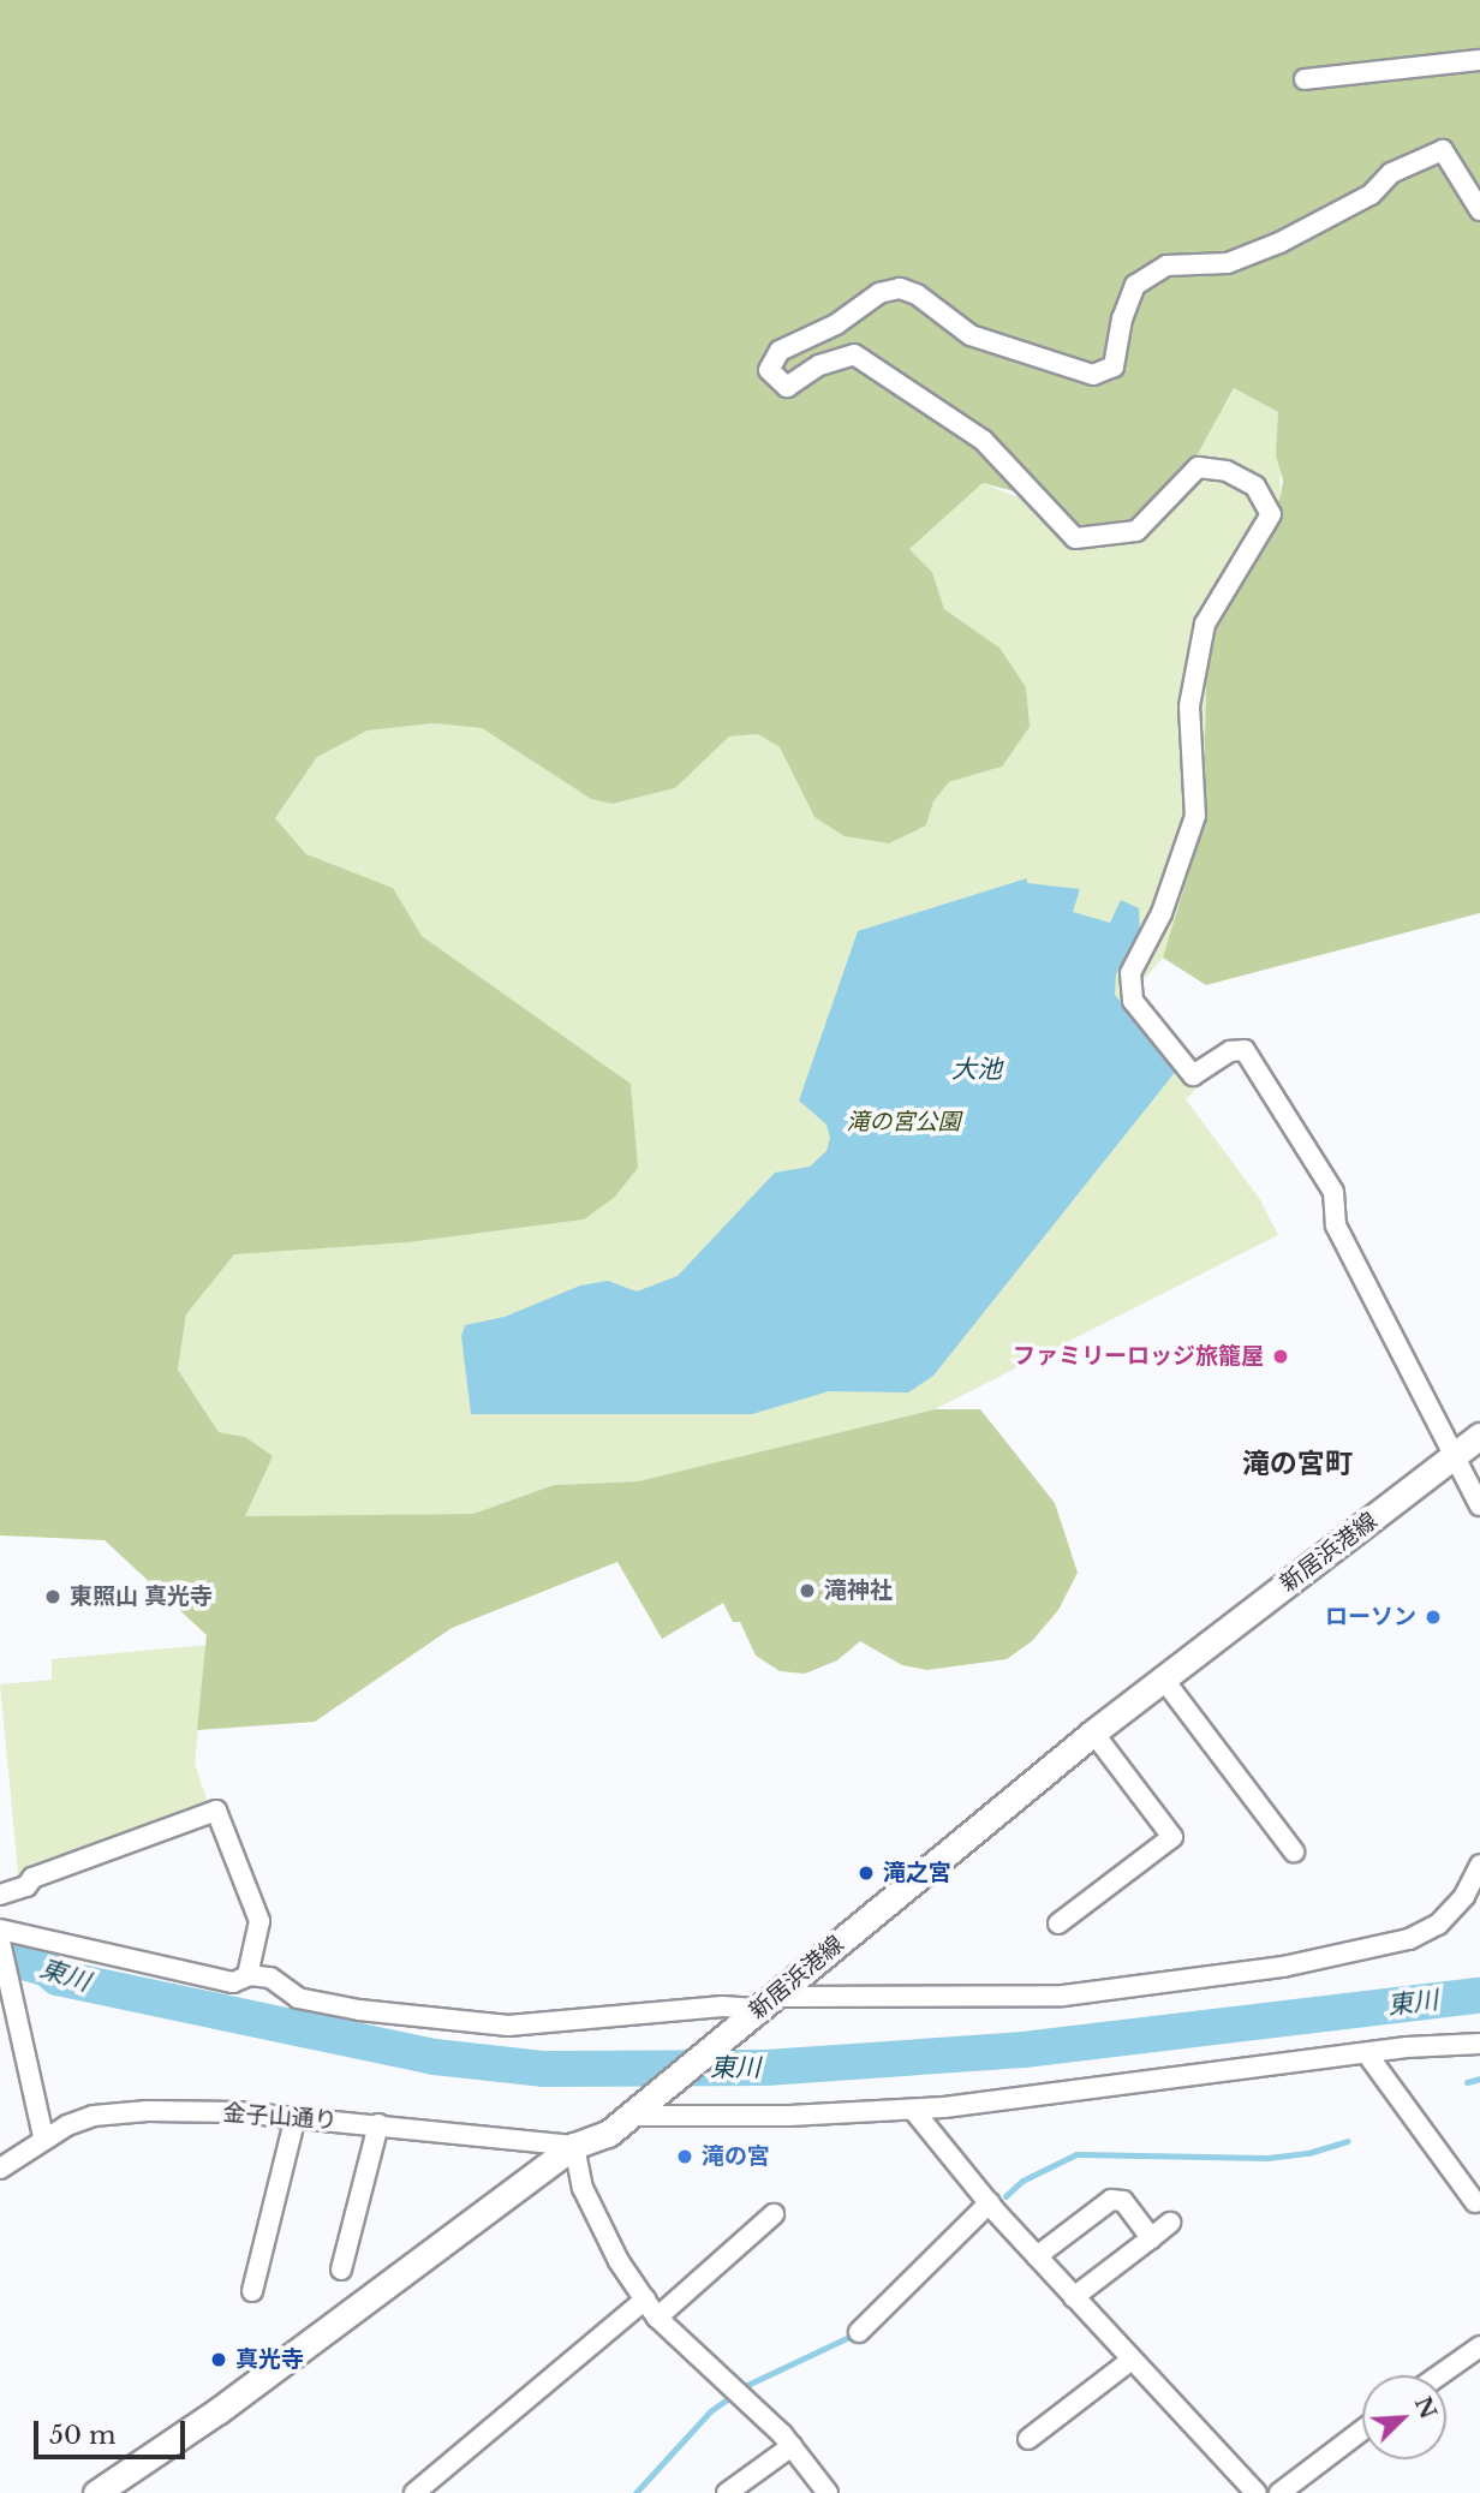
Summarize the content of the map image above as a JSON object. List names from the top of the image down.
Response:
{
  "streets": {
    "main road": ["新居浜港線"],
    "street": ["金子山通り"]
  },
  "crossings": [
    ["新居浜港線", "金子山通り"]
  ],
  "districts": ["滝の宮町"],
  "water": ["大池", "東川"],
  "parks": ["滝の宮公園"],
  "places": [
    "ファミリーロッジ旅籠屋",
    "滝神社",
    "東照山 真光寺",
    "ローソン",
    "滝之宮",
    "滝の宮",
    "真光寺"
  ],
  "scale_bar": "50 m",
  "north": "top right"
}
